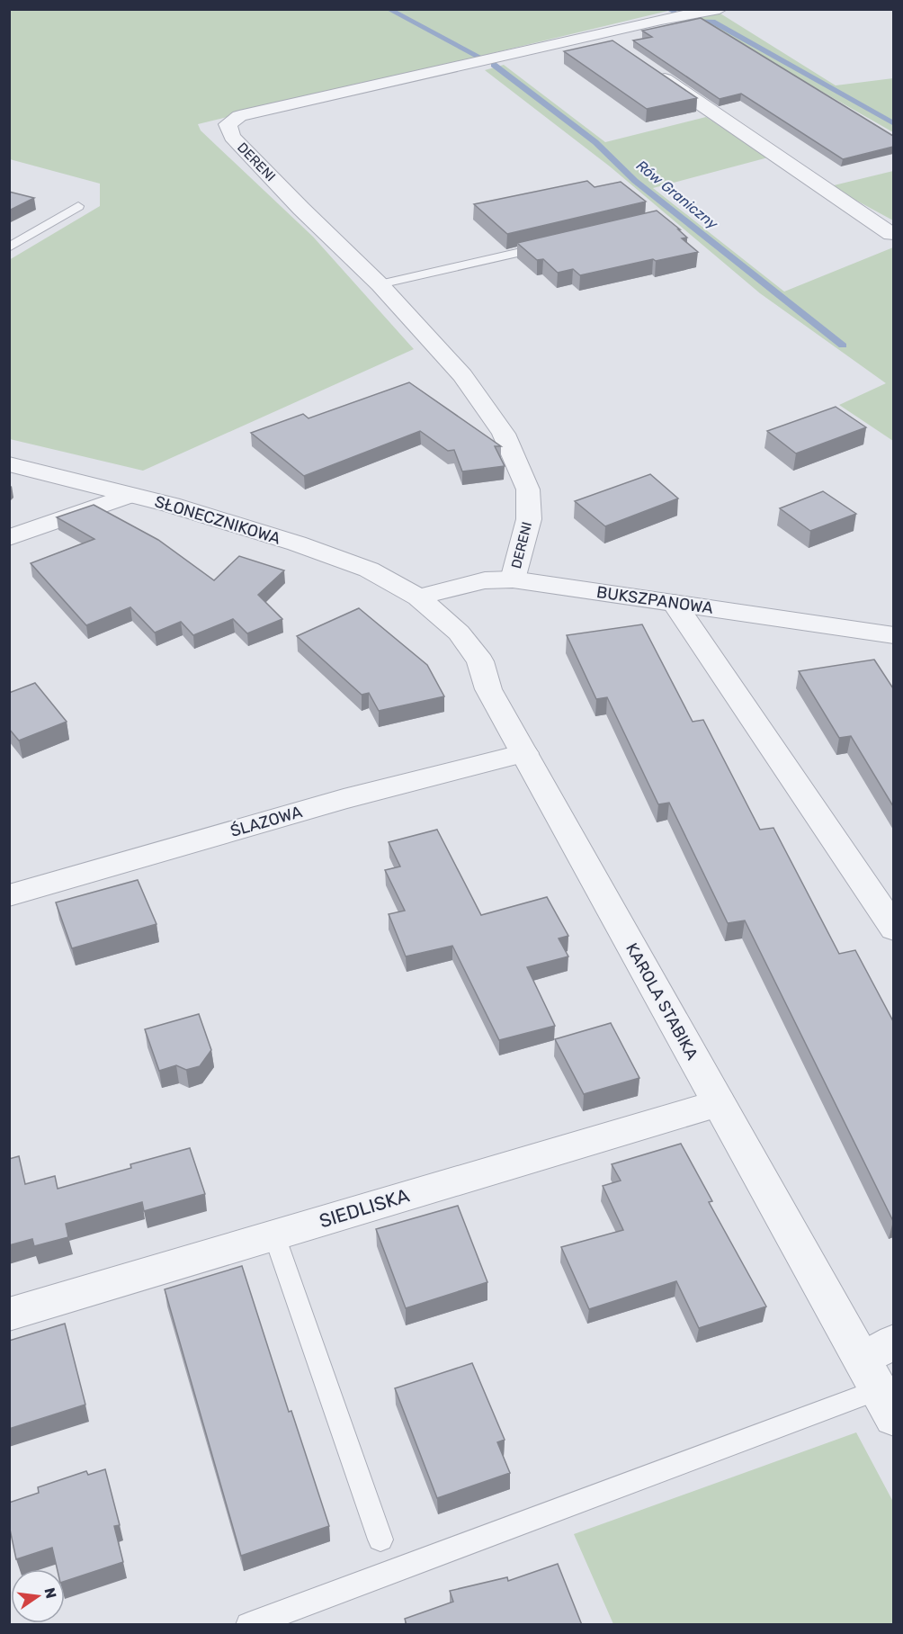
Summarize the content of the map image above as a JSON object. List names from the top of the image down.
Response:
{
  "streets": {
    "street": [
      "DERENI",
      "SŁONECZNIKOWA",
      "BUKSZPANOWA",
      "ŚLAZOWA",
      "KAROLA STABIKA",
      "SIEDLISKA"
    ]
  },
  "crossings": [
    ["DERENI", "BUKSZPANOWA"],
    ["SŁONECZNIKOWA", "BUKSZPANOWA"],
    ["SŁONECZNIKOWA", "KAROLA STABIKA"],
    ["BUKSZPANOWA", "KAROLA STABIKA"],
    ["ŚLAZOWA", "KAROLA STABIKA"],
    ["KAROLA STABIKA", "SIEDLISKA"]
  ],
  "water": ["Rów Graniczny"],
  "north": "right"
}
